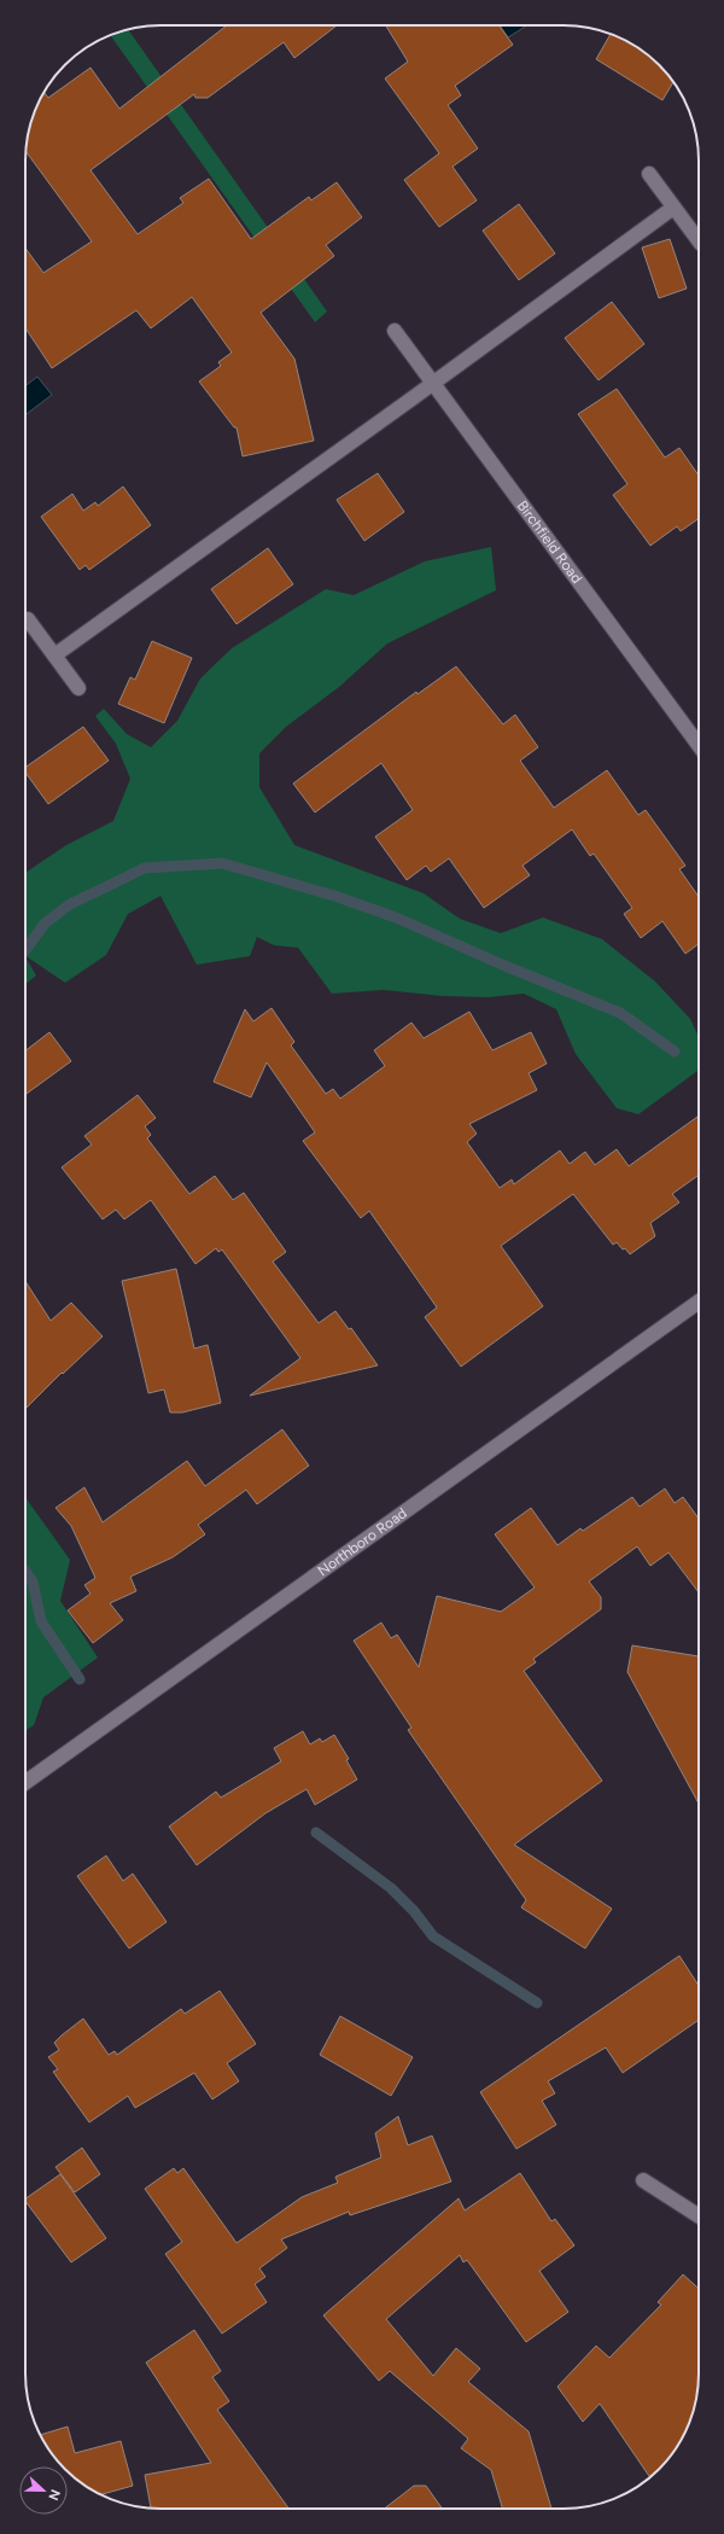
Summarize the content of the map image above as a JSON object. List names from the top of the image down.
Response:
{
  "streets": {
    "street": ["Birchfield Road", "Northboro Road"]
  },
  "north": "right"
}
